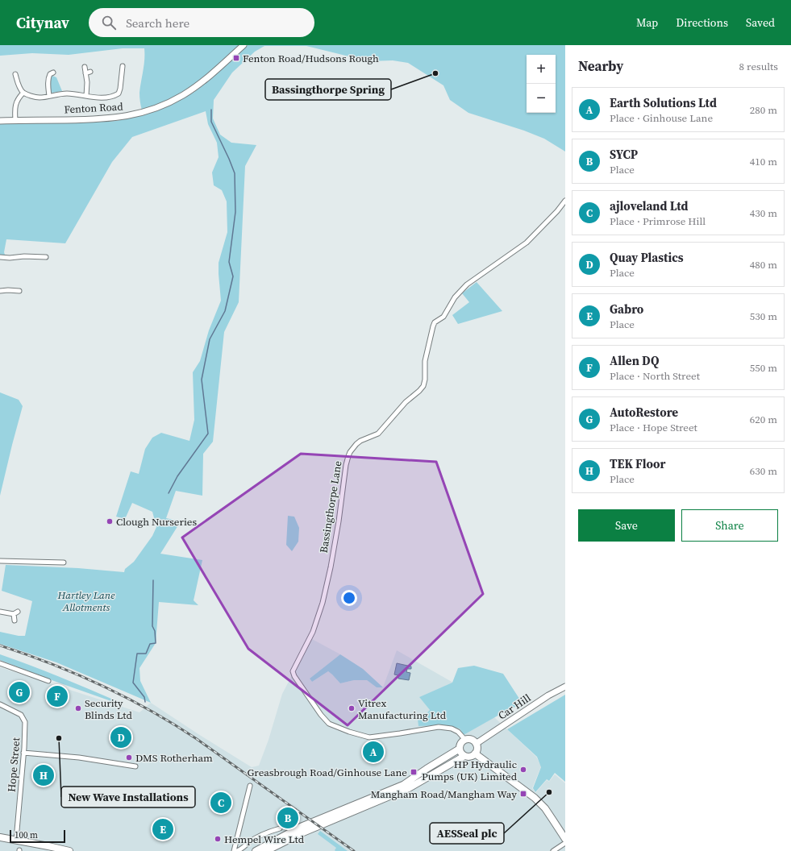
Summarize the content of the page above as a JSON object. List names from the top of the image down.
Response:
{
  "streets": {
    "street": [
      "Fenton Road",
      "Bassingthorpe Lane",
      "Car Hill",
      "Hope Street"
    ]
  },
  "crossings": [
    ["Bassingthorpe Lane", "Car Hill"]
  ],
  "parks": ["Hartley Lane Allotments"],
  "places": {
    "transit": ["Fenton Road/Hudsons Rough", "Greasbrough Road/Ginhouse Lane", "Mangham Road/Mangham Way"],
    "other": [
      "Bassingthorpe Spring",
      "Clough Nurseries",
      "Security Blinds Ltd",
      "Vitrex Manufacturing Ltd",
      "New Wave Installations",
      "DMS Rotherham",
      "HP Hydraulic Pumps (UK) Limited",
      "AESSeal plc",
      "Hempel Wire Ltd"
    ]
  },
  "scale_bar": "100 m",
  "page": {
    "header": "Citynav",
    "search": "Search here",
    "nav": ["Map", "Directions", "Saved"],
    "heading": ["Nearby", "8 results"],
    "map_buttons": ["+", "−"],
    "list": [
      {
        "mark": "A",
        "name": "Earth Solutions Ltd",
        "note": "Place · Ginhouse Lane",
        "value": "280 m"
      },
      {
        "mark": "B",
        "name": "SYCP",
        "note": "Place",
        "value": "410 m"
      },
      {
        "mark": "C",
        "name": "ajloveland Ltd",
        "note": "Place · Primrose Hill",
        "value": "430 m"
      },
      {
        "mark": "D",
        "name": "Quay Plastics",
        "note": "Place",
        "value": "480 m"
      },
      {
        "mark": "E",
        "name": "Gabro",
        "note": "Place",
        "value": "530 m"
      },
      {
        "mark": "F",
        "name": "Allen DQ",
        "note": "Place · North Street",
        "value": "550 m"
      },
      {
        "mark": "G",
        "name": "AutoRestore",
        "note": "Place · Hope Street",
        "value": "620 m"
      },
      {
        "mark": "H",
        "name": "TEK Floor",
        "note": "Place",
        "value": "630 m"
      }
    ],
    "buttons": ["Save", "Share"],
    "pins": [
      "G",
      "F",
      "D",
      "A",
      "H",
      "C",
      "B",
      "E"
    ],
    "scale": "100 m"
  }
}
